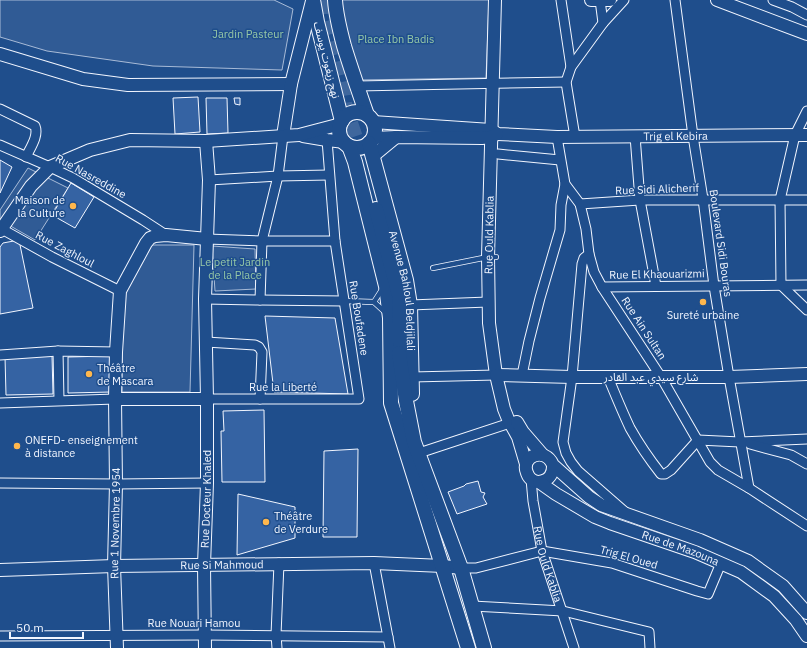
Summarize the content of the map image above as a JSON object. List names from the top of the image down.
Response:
{
  "streets": {
    "main road": ["نهج زيغوت يوسف", "Avenue Bahloul Beldjilali"],
    "street": [
      "Trig el Kebira",
      "Rue Nasreddine",
      "Rue Sidi Alicherif",
      "Rue Ould Kablia",
      "Boulevard Sidi Bouras",
      "Rue Zaghloul",
      "Rue El Khaouarizmi",
      "Rue Boufadene",
      "Rue Ain Sultan",
      "شارع سيدي عبد القادر",
      "Rue la Liberté",
      "Rue Docteur Khaled",
      "Rue 1 Novembre 1954",
      "Rue de Mazouna",
      "Trig El Oued",
      "Rue Si Mahmoud",
      "Rue Nouari Hamou"
    ]
  },
  "crossings": [
    ["نهج زيغوت يوسف", "Avenue Bahloul Beldjilali"],
    ["Trig el Kebira", "Rue Ould Kablia"],
    ["Trig el Kebira", "Boulevard Sidi Bouras"],
    ["Trig el Kebira", "Rue Ain Sultan"],
    ["Rue Sidi Alicherif", "Boulevard Sidi Bouras"],
    ["Rue Sidi Alicherif", "Rue Ain Sultan"],
    ["Rue Ould Kablia", "شارع سيدي عبد القادر"],
    ["Rue Ould Kablia", "Rue de Mazouna"],
    ["Rue Ould Kablia", "Trig El Oued"],
    ["Boulevard Sidi Bouras", "Rue El Khaouarizmi"],
    ["Boulevard Sidi Bouras", "Rue Ain Sultan"],
    ["Boulevard Sidi Bouras", "شارع سيدي عبد القادر"],
    ["Rue Zaghloul", "Rue 1 Novembre 1954"],
    ["Rue El Khaouarizmi", "Rue Ain Sultan"],
    ["Avenue Bahloul Beldjilali", "Rue Si Mahmoud"],
    ["Rue Boufadene", "Rue la Liberté"],
    ["Rue Ain Sultan", "شارع سيدي عبد القادر"],
    ["Rue la Liberté", "Rue Docteur Khaled"],
    ["Rue Docteur Khaled", "Rue Si Mahmoud"],
    ["Rue Docteur Khaled", "Rue Nouari Hamou"],
    ["Rue 1 Novembre 1954", "Rue Si Mahmoud"],
    ["Rue 1 Novembre 1954", "Rue Nouari Hamou"],
    ["Rue de Mazouna", "Trig El Oued"]
  ],
  "parks": ["Jardin Pasteur", "Place Ibn Badis", "Le petit Jardin de la Place"],
  "places": [
    "Maison de la Culture",
    "Sureté urbaine",
    "Théâtre de Mascara",
    "ONEFD- enseignement à distance",
    "Théâtre de Verdure"
  ],
  "scale_bar": "50 m"
}
